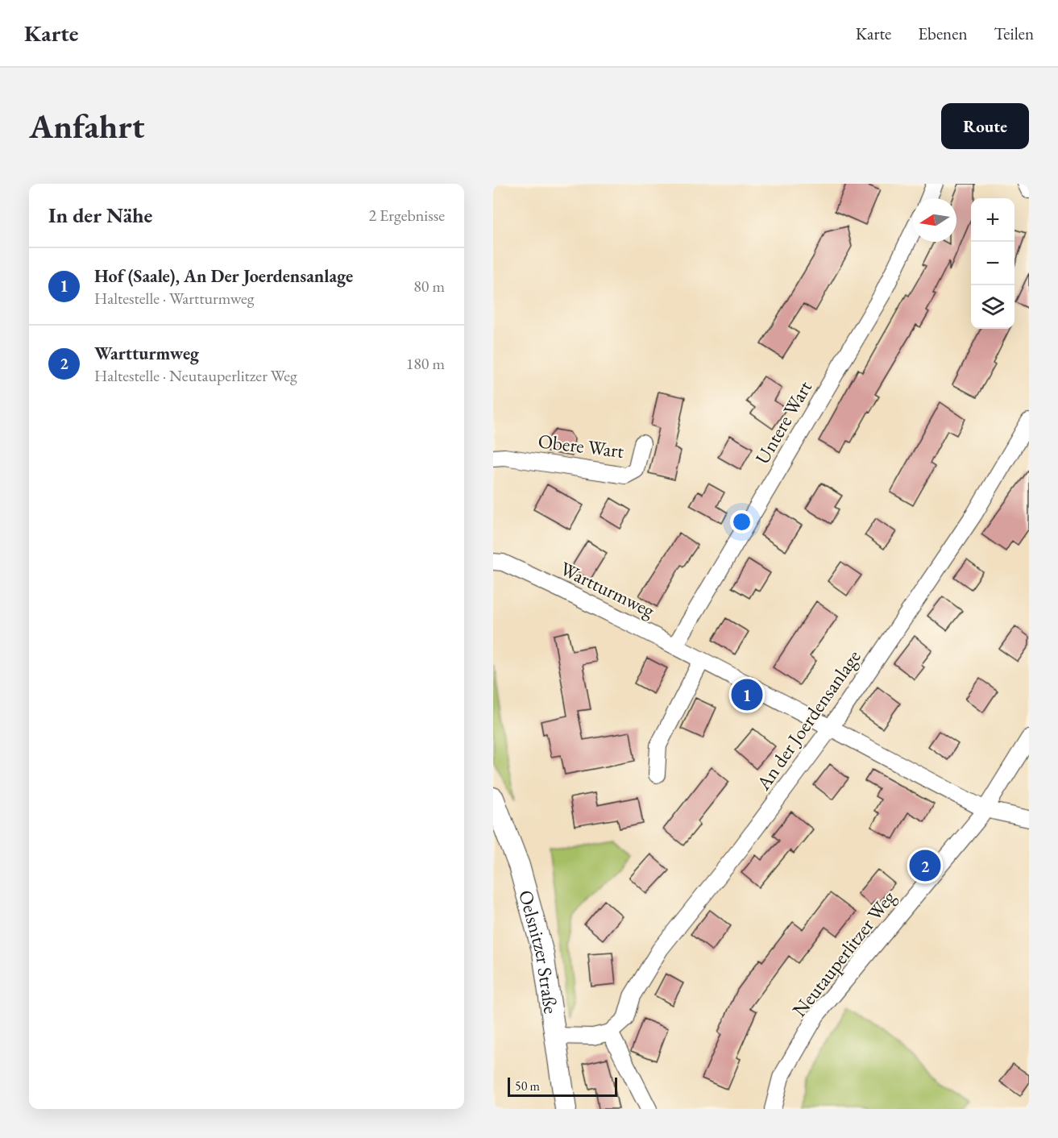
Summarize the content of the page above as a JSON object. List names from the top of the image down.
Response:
{
  "streets": {
    "main road": ["Oelsnitzer Straße"],
    "street": [
      "Untere Wart",
      "Obere Wart",
      "Wartturmweg",
      "An der Joerdensanlage",
      "Neutauperlitzer Weg"
    ]
  },
  "crossings": [
    ["Untere Wart", "Wartturmweg"],
    ["Wartturmweg", "An der Joerdensanlage"],
    ["Wartturmweg", "Neutauperlitzer Weg"]
  ],
  "scale_bar": "50 m",
  "north": "left",
  "page": {
    "header": "Karte",
    "nav": ["Karte", "Ebenen", "Teilen"],
    "buttons": "Route",
    "title": "Anfahrt",
    "heading": ["In der Nähe", "2 Ergebnisse"],
    "map_buttons": ["+", "−"],
    "list": [
      {
        "mark": "1",
        "name": "Hof (Saale), An Der Joerdensanlage",
        "note": "Haltestelle · Wartturmweg",
        "value": "80 m"
      },
      {
        "mark": "2",
        "name": "Wartturmweg",
        "note": "Haltestelle · Neutauperlitzer Weg",
        "value": "180 m"
      }
    ],
    "pins": ["1", "2"],
    "scale": "50 m"
  }
}
